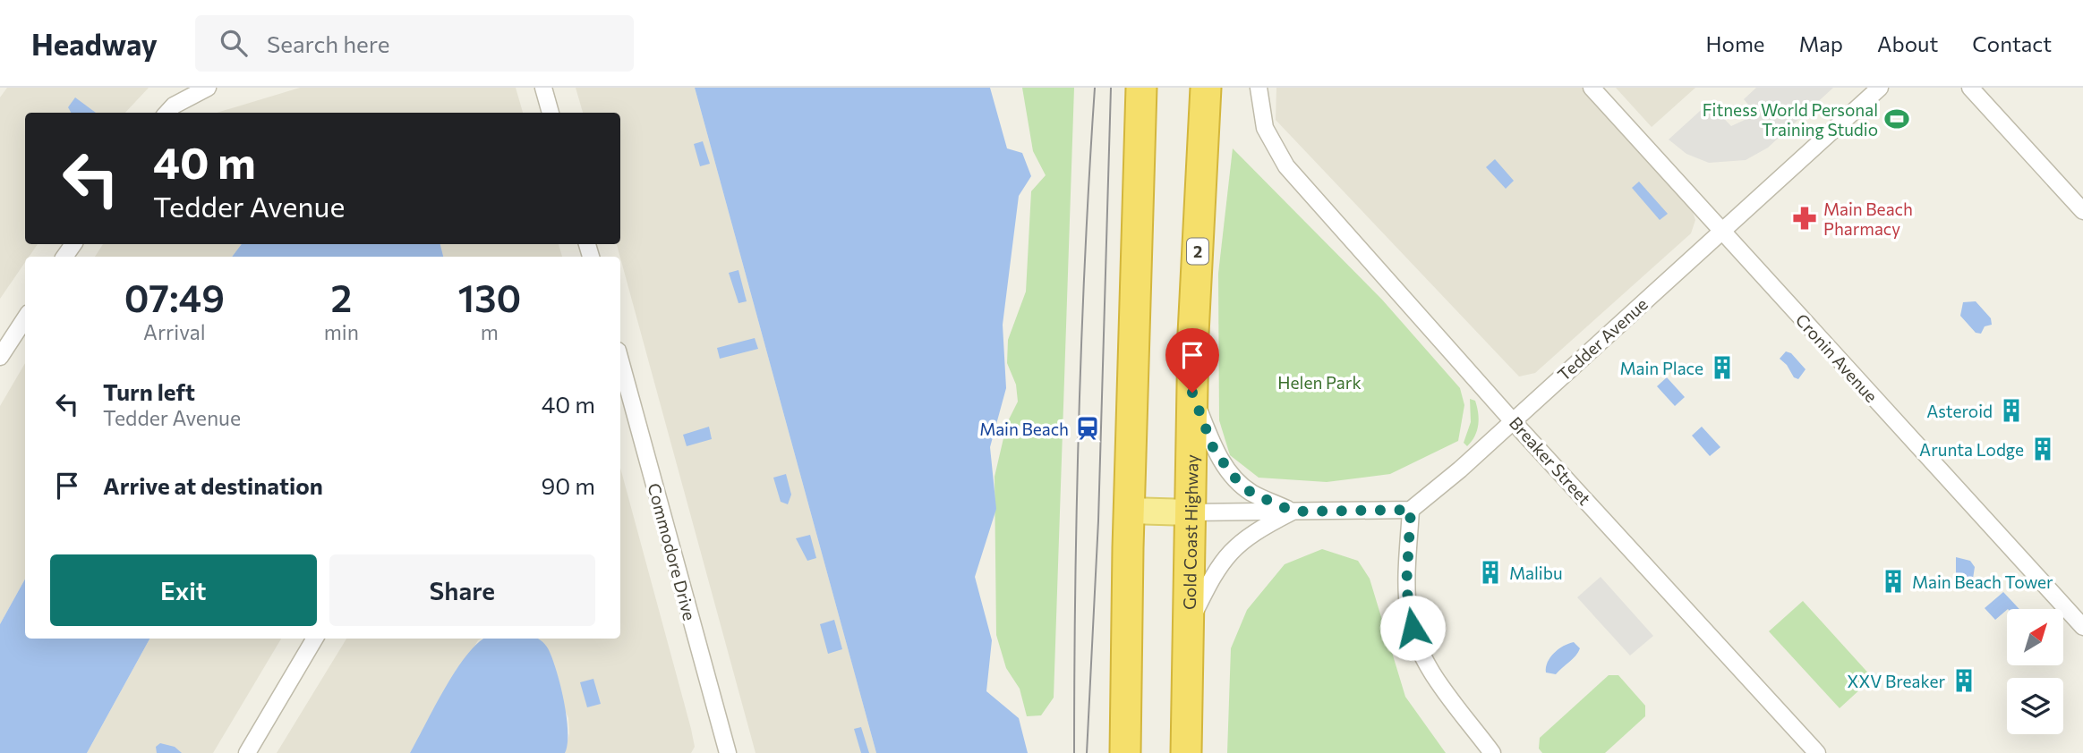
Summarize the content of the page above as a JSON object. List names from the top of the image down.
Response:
{
  "streets": {
    "highway": ["2", "Gold Coast Highway"],
    "street": [
      "Tedder Avenue",
      "Cronin Avenue",
      "Breaker Street",
      "Commodore Drive"
    ]
  },
  "crossings": [
    ["Tedder Avenue", "Cronin Avenue"],
    ["Tedder Avenue", "Breaker Street"]
  ],
  "parks": ["Helen Park"],
  "places": {
    "sports": ["Fitness World Personal Training Studio"],
    "pharmacy": ["Main Beach Pharmacy"],
    "building": [
      "Main Place",
      "Asteroid",
      "Arunta Lodge",
      "Malibu",
      "Main Beach Tower",
      "XXV Breaker"
    ],
    "station": ["Main Beach"]
  },
  "north": "top right",
  "page": {
    "header": "Headway",
    "search": "Search here",
    "nav": [
      "Home",
      "Map",
      "About",
      "Contact"
    ],
    "turn": ["40 m", "Tedder Avenue"],
    "eta": [
      "07:49",
      "Arrival",
      "2",
      "min",
      "130",
      "m"
    ],
    "list": [
      {
        "name": "Turn left",
        "note": "Tedder Avenue",
        "value": "40 m"
      },
      {
        "name": "Arrive at destination",
        "value": "90 m"
      }
    ],
    "buttons": ["Exit", "Share"]
  }
}
